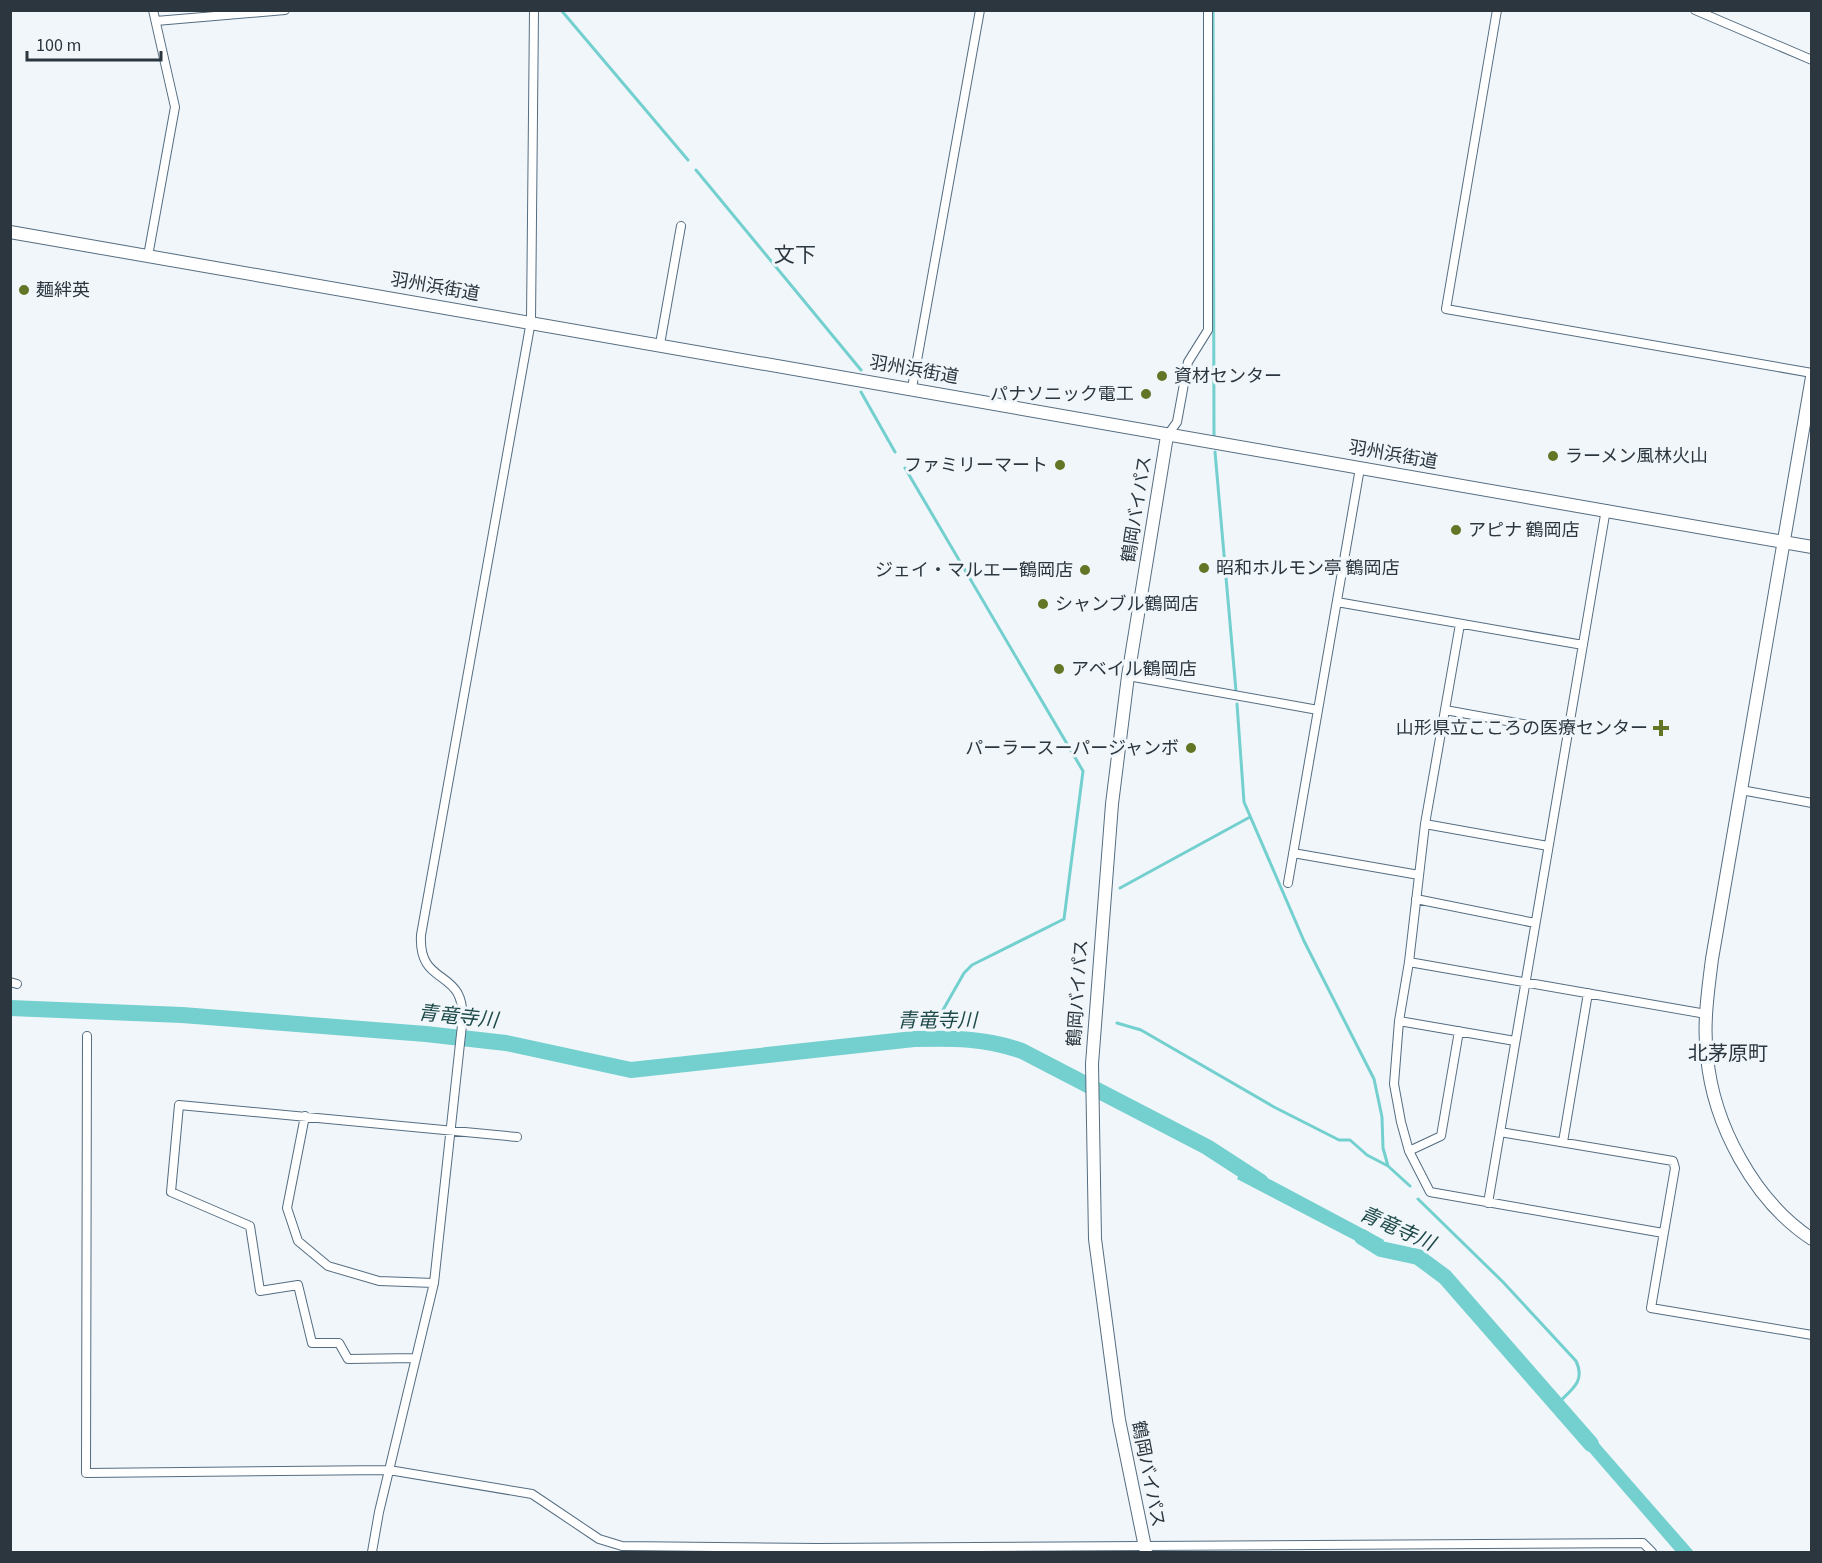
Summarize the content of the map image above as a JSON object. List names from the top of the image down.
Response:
{
  "streets": {
    "main road": ["羽州浜街道", "鶴岡バイパス"]
  },
  "crossings": [
    ["羽州浜街道", "鶴岡バイパス"]
  ],
  "districts": ["文下", "北茅原町"],
  "water": ["青竜寺川"],
  "places": {
    "other": [
      "麺絆英",
      "資材センター",
      "パナソニック電工",
      "ラーメン風林火山",
      "ファミリーマート",
      "アピナ 鶴岡店",
      "昭和ホルモン亭 鶴岡店",
      "ジェイ・マルエー鶴岡店",
      "シャンブル鶴岡店",
      "アベイル鶴岡店",
      "パーラースーパージャンボ"
    ],
    "health": ["山形県立こころの医療センター"]
  },
  "scale_bar": "100 m"
}
